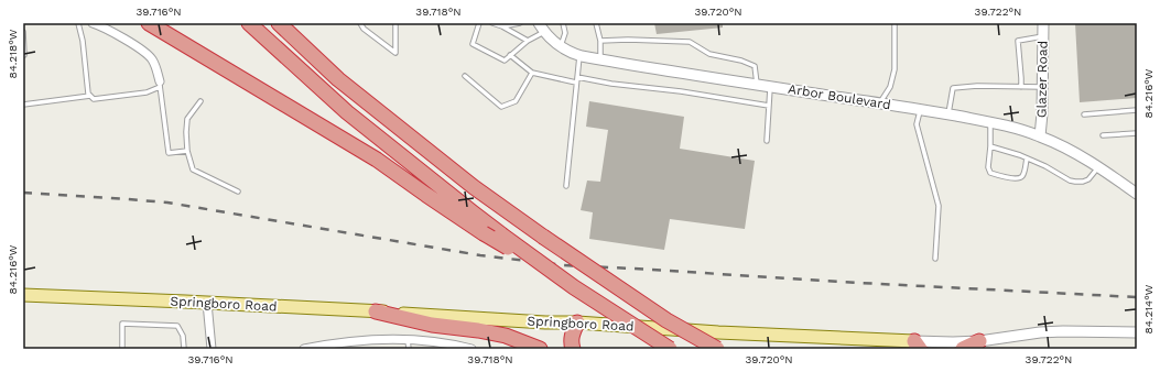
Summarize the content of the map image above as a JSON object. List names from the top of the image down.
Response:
{
  "streets": {
    "main road": ["Springboro Road"],
    "street": ["Glazer Road", "Arbor Boulevard"]
  },
  "crossings": [
    ["Glazer Road", "Arbor Boulevard"]
  ],
  "coordinates": [
    "39.716°N",
    "39.718°N",
    "39.720°N",
    "39.722°N",
    "84.218°W",
    "84.216°W",
    "84.214°W"
  ]
}
